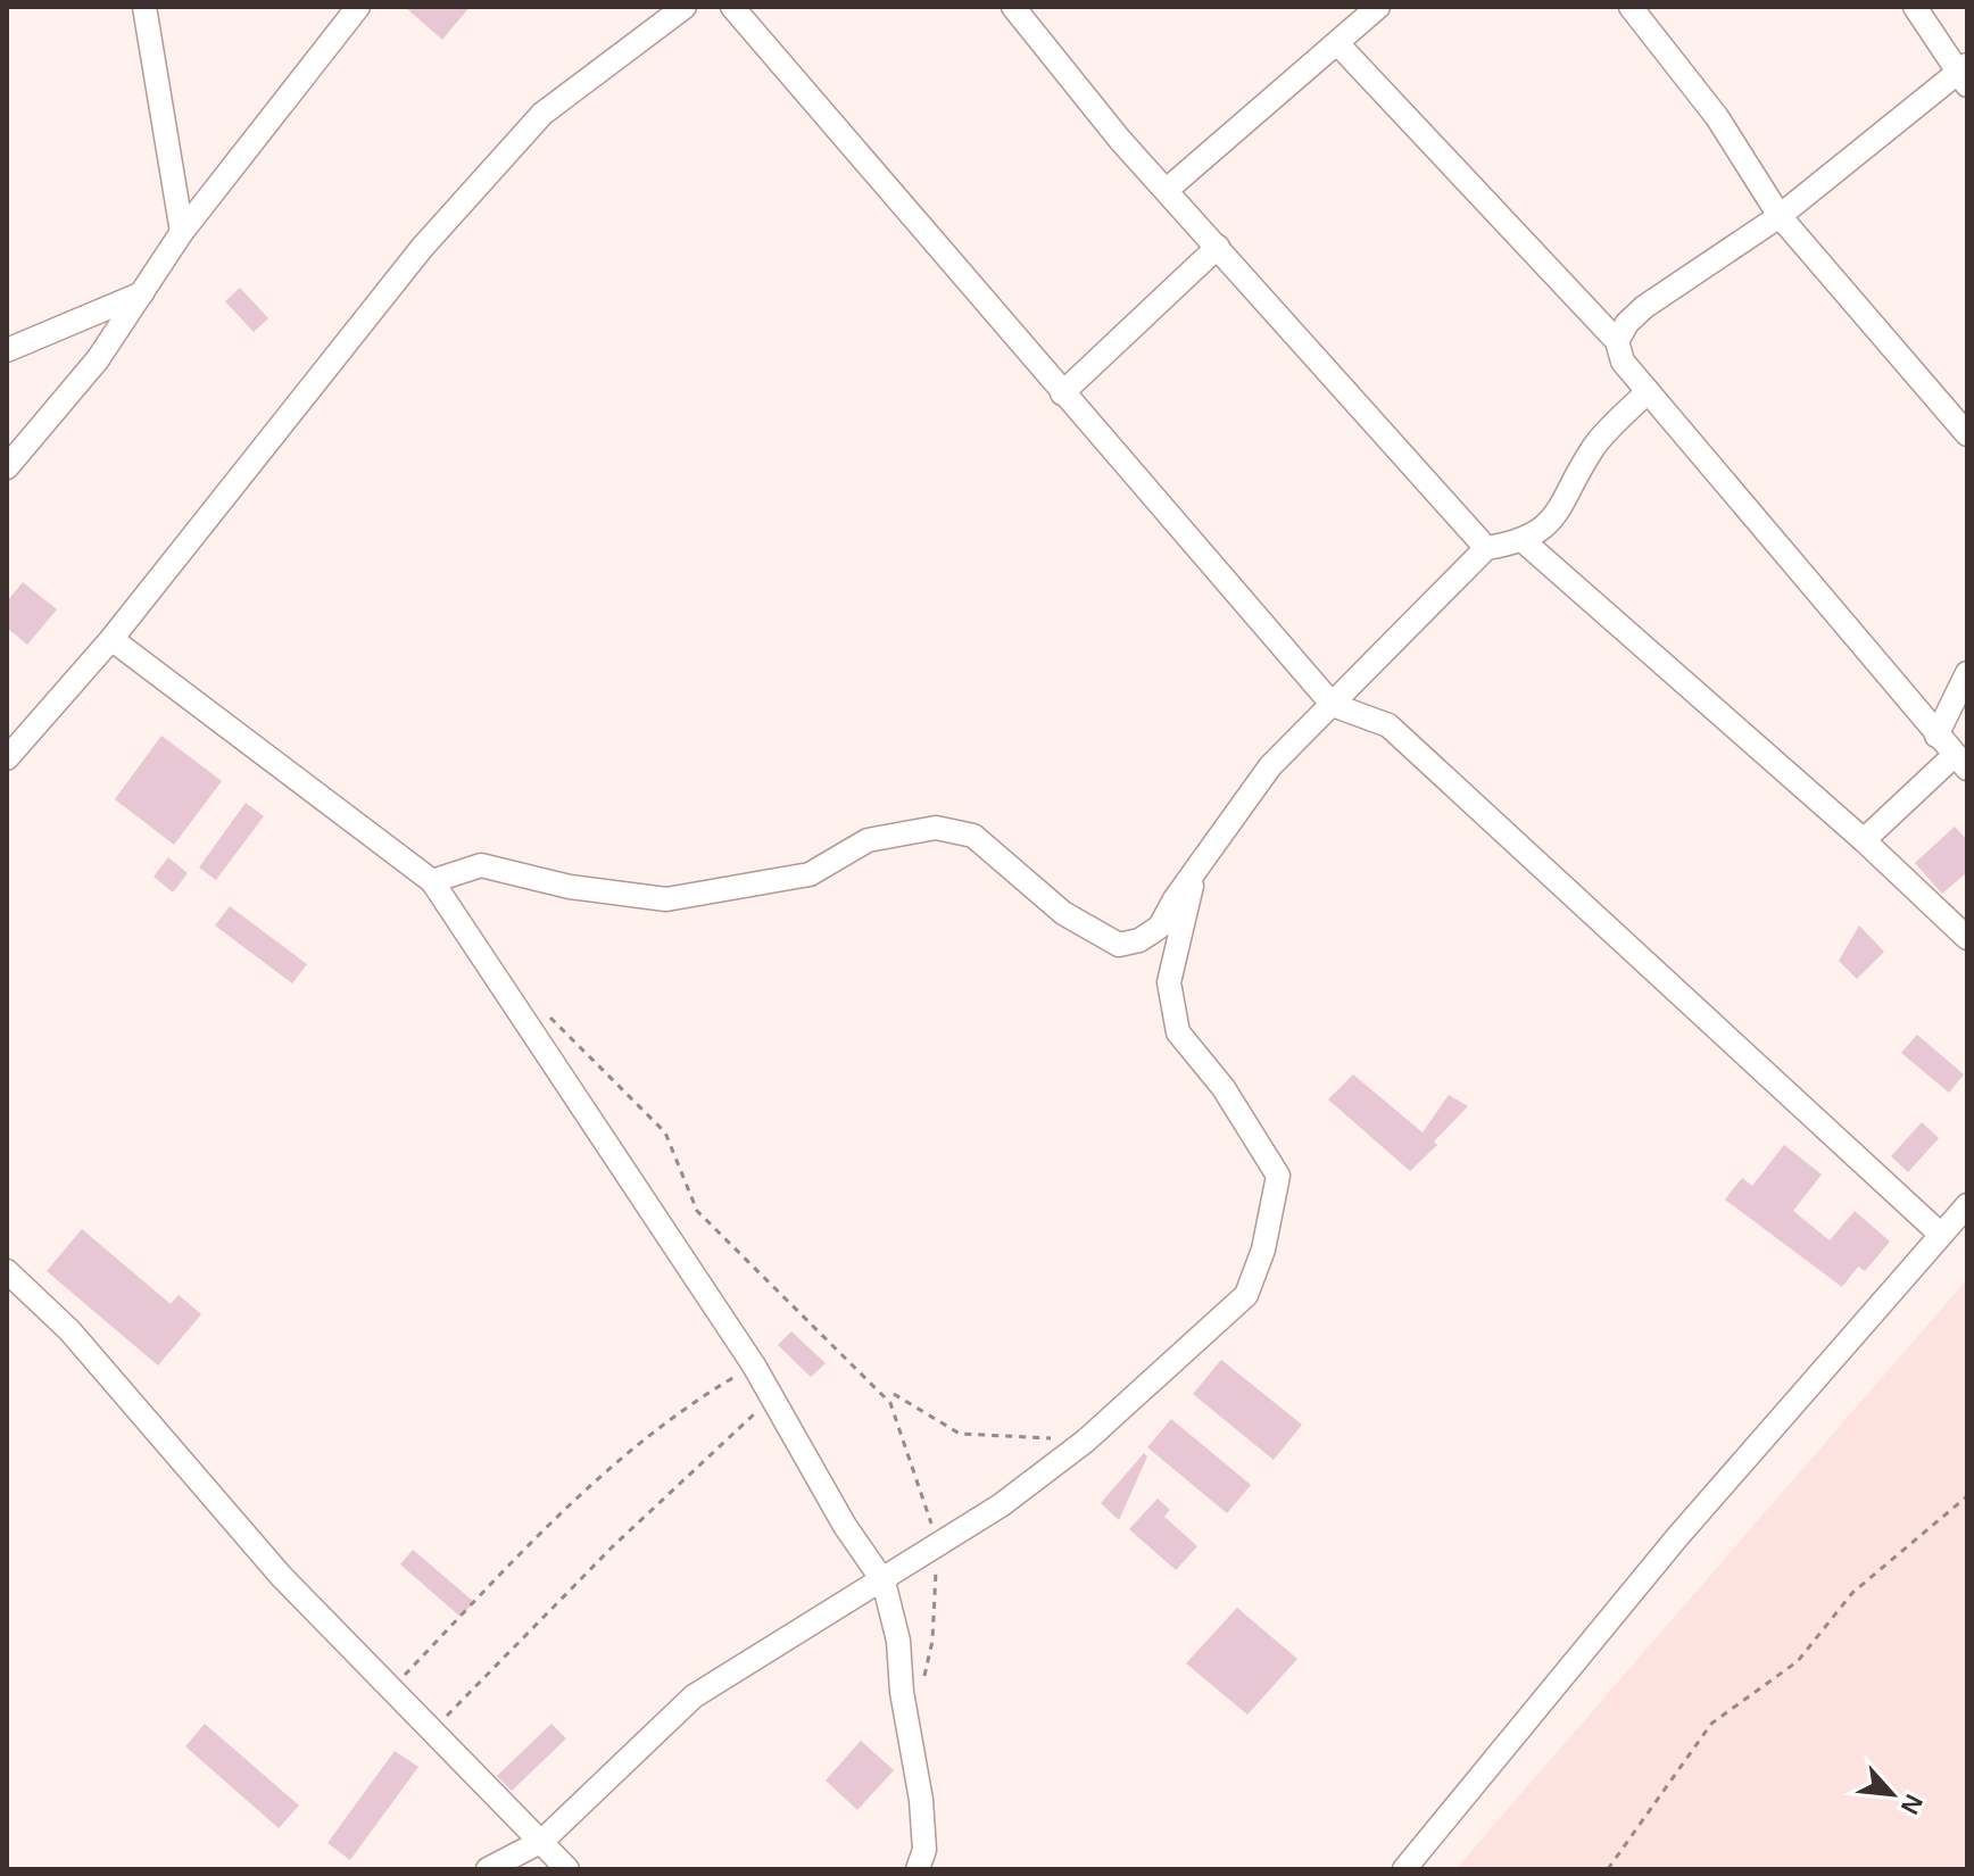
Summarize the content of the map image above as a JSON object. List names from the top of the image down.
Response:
{
  "north": "bottom right"
}
